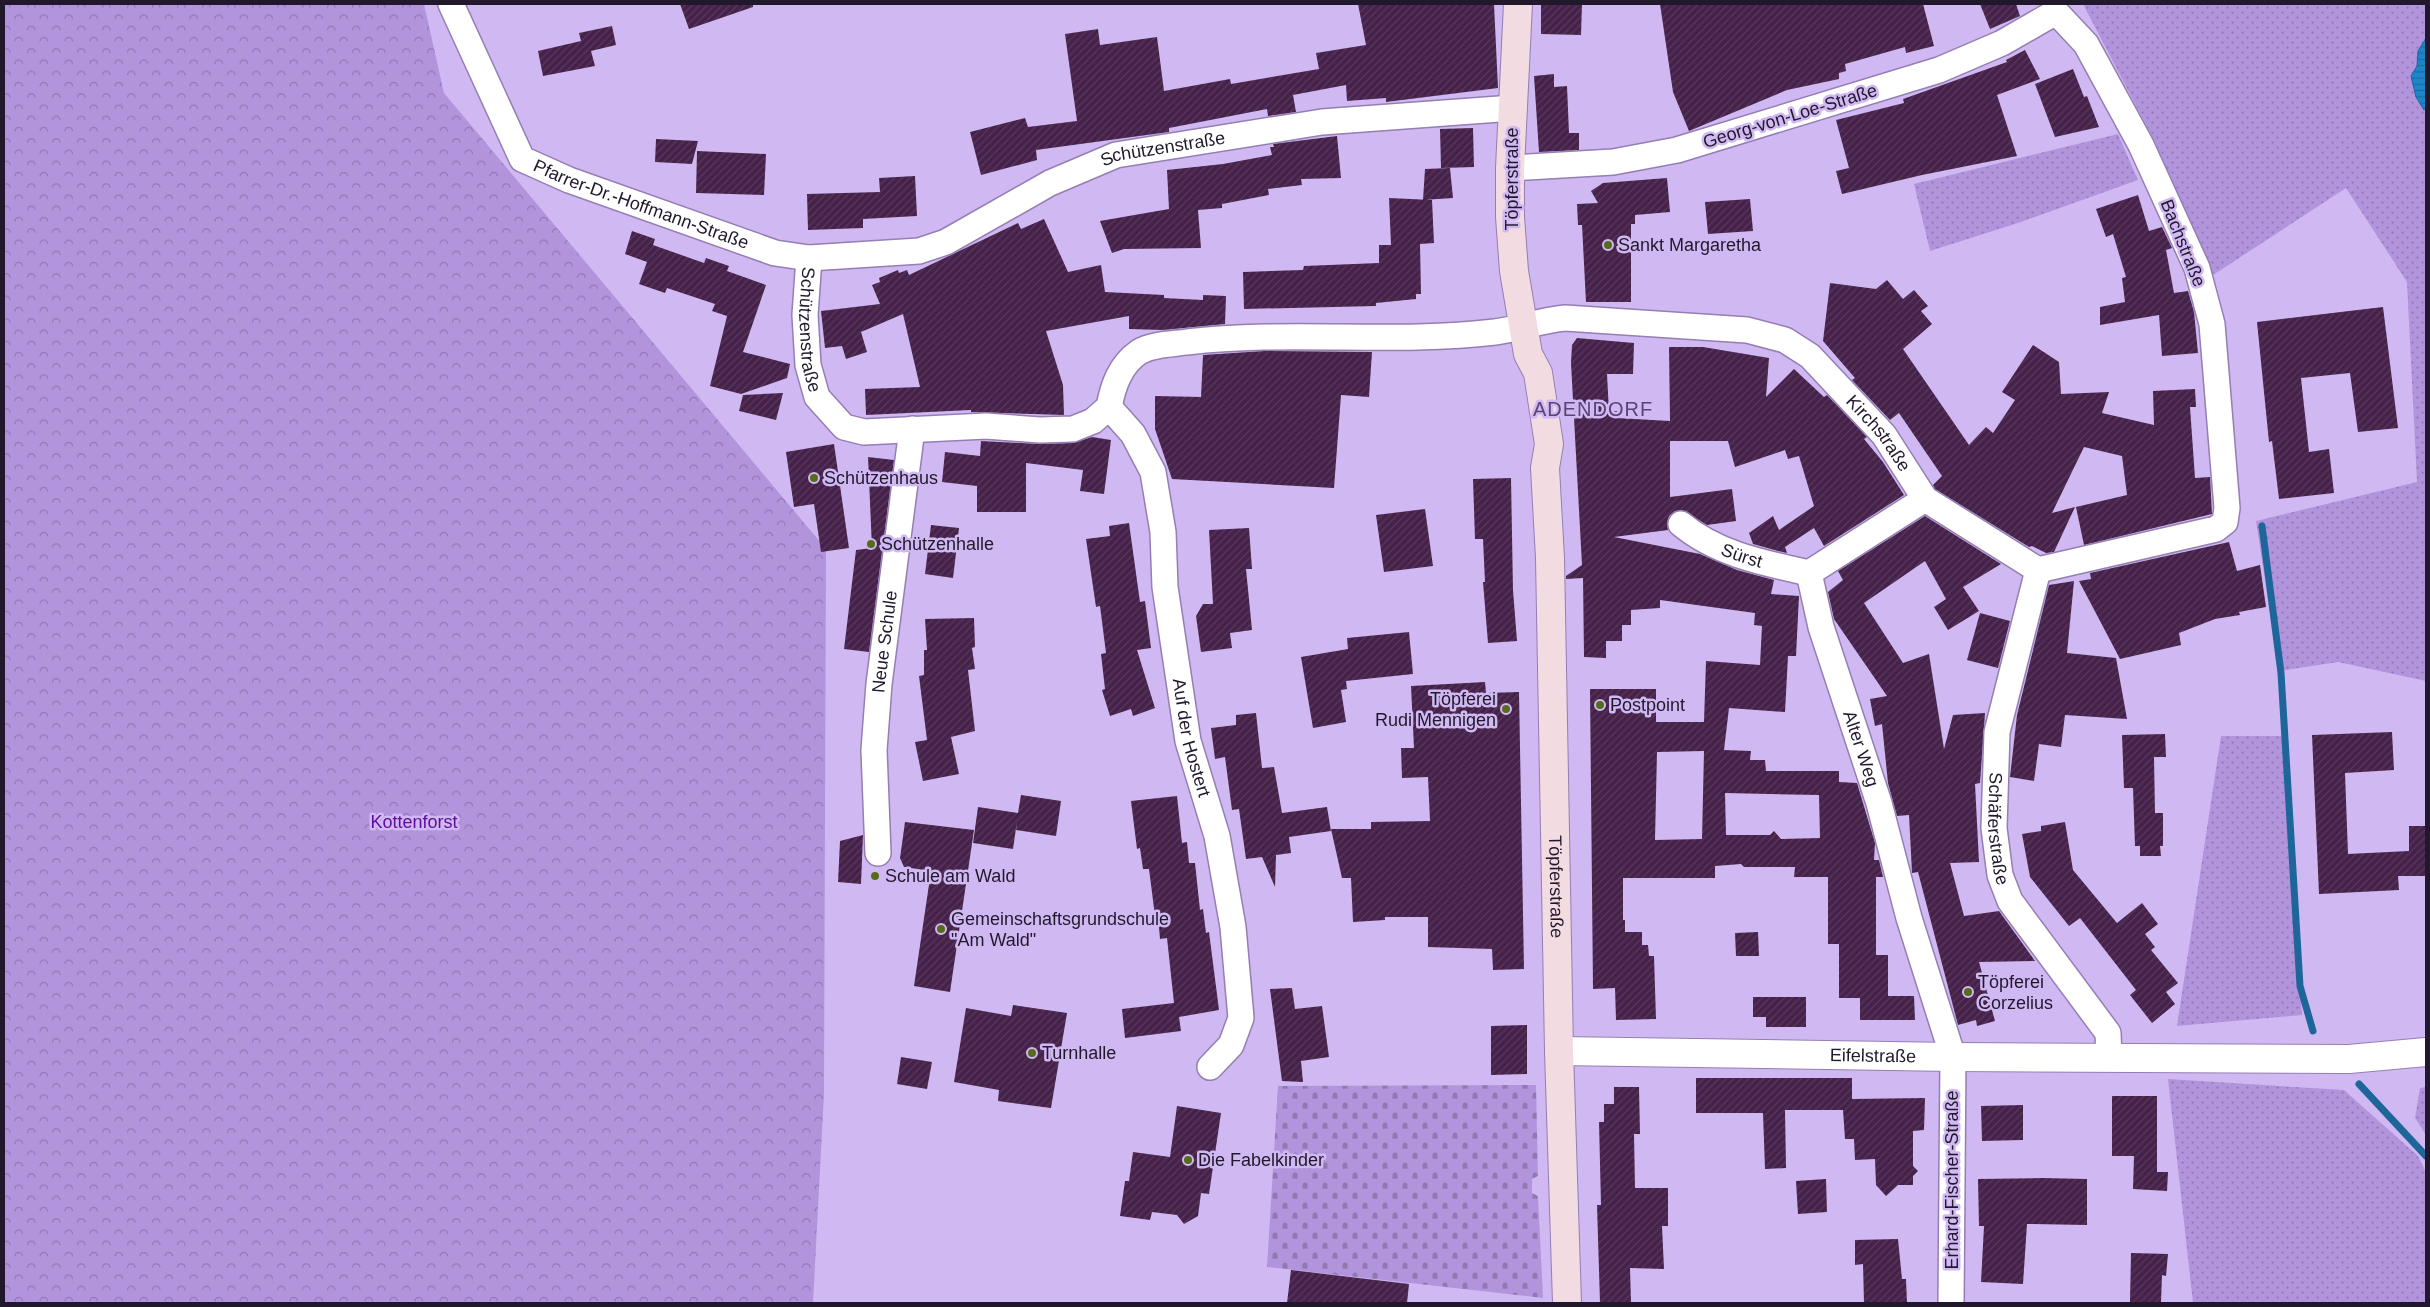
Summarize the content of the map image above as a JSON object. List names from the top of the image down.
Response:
{
  "streets": {
    "main road": ["Töpferstraße"],
    "street": [
      "Georg-von-Loe-Straße",
      "Schützenstraße",
      "Pfarrer-Dr.-Hoffmann-Straße",
      "Bachstraße",
      "Kirchstraße",
      "Sürst",
      "Neue Schule",
      "Auf der Hostert",
      "Alter Weg",
      "Schäferstraße",
      "Eifelstraße",
      "Erhard-Fischer-Straße"
    ]
  },
  "crossings": [
    ["Georg-von-Loe-Straße", "Töpferstraße"],
    ["Georg-von-Loe-Straße", "Bachstraße"],
    ["Schützenstraße", "Töpferstraße"],
    ["Schützenstraße", "Pfarrer-Dr.-Hoffmann-Straße"],
    ["Schützenstraße", "Neue Schule"],
    ["Schützenstraße", "Auf der Hostert"],
    ["Töpferstraße", "Kirchstraße"],
    ["Töpferstraße", "Eifelstraße"],
    ["Bachstraße", "Kirchstraße"],
    ["Bachstraße", "Schäferstraße"],
    ["Kirchstraße", "Schäferstraße"],
    ["Sürst", "Alter Weg"],
    ["Alter Weg", "Eifelstraße"],
    ["Alter Weg", "Erhard-Fischer-Straße"],
    ["Schäferstraße", "Eifelstraße"],
    ["Eifelstraße", "Erhard-Fischer-Straße"]
  ],
  "districts": ["ADENDORF"],
  "parks": ["Kottenforst"],
  "places": [
    "Sankt Margaretha",
    "Schützenhaus",
    "Schützenhalle",
    "Postpoint",
    "Töpferei Rudi Mennigen",
    "Schule am Wald",
    "Gemeinschaftsgrundschule \"Am Wald\"",
    "Töpferei Corzelius",
    "Turnhalle",
    "Die Fabelkinder"
  ]
}
